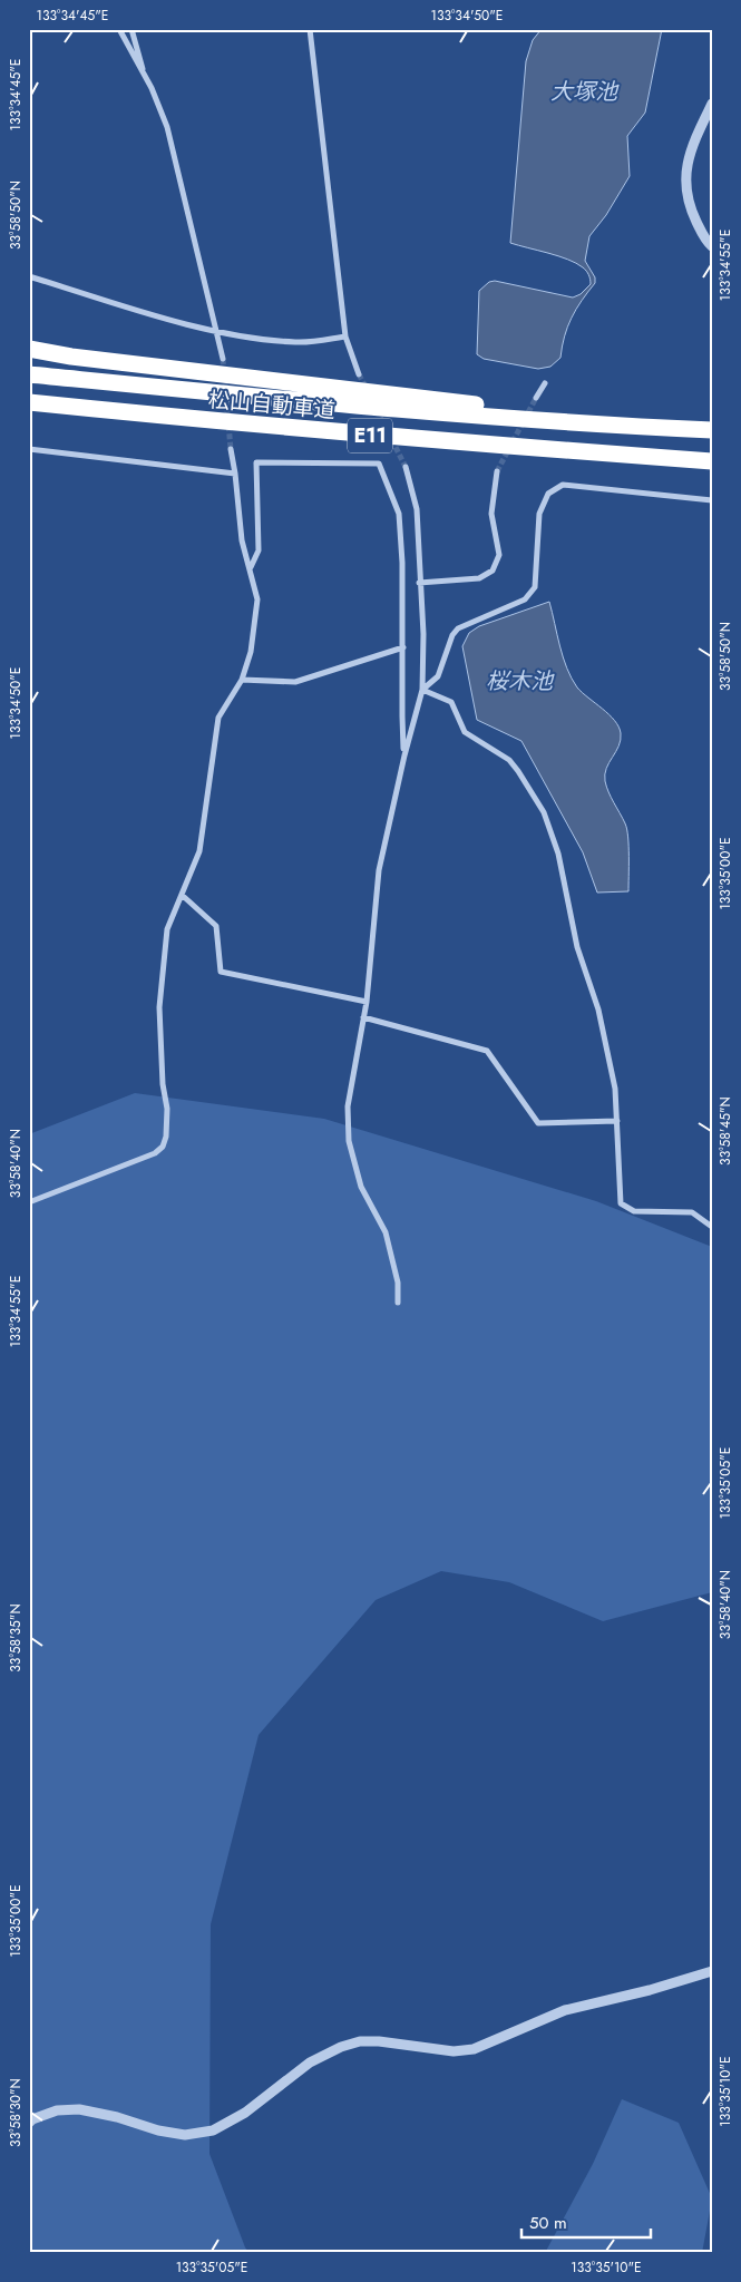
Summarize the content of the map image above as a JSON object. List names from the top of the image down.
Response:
{
  "streets": {
    "highway": ["松山自動車道", "E11"]
  },
  "water": ["大塚池", "桜木池"],
  "scale_bar": "50 m",
  "coordinates": [
    "133°34'45\"E",
    "133°34'50\"E",
    "33°58'50\"N",
    "133°34'55\"E",
    "133°35'00\"E",
    "33°58'45\"N",
    "33°58'40\"N",
    "133°35'05\"E",
    "33°58'35\"N",
    "133°35'10\"E",
    "33°58'30\"N"
  ]
}
